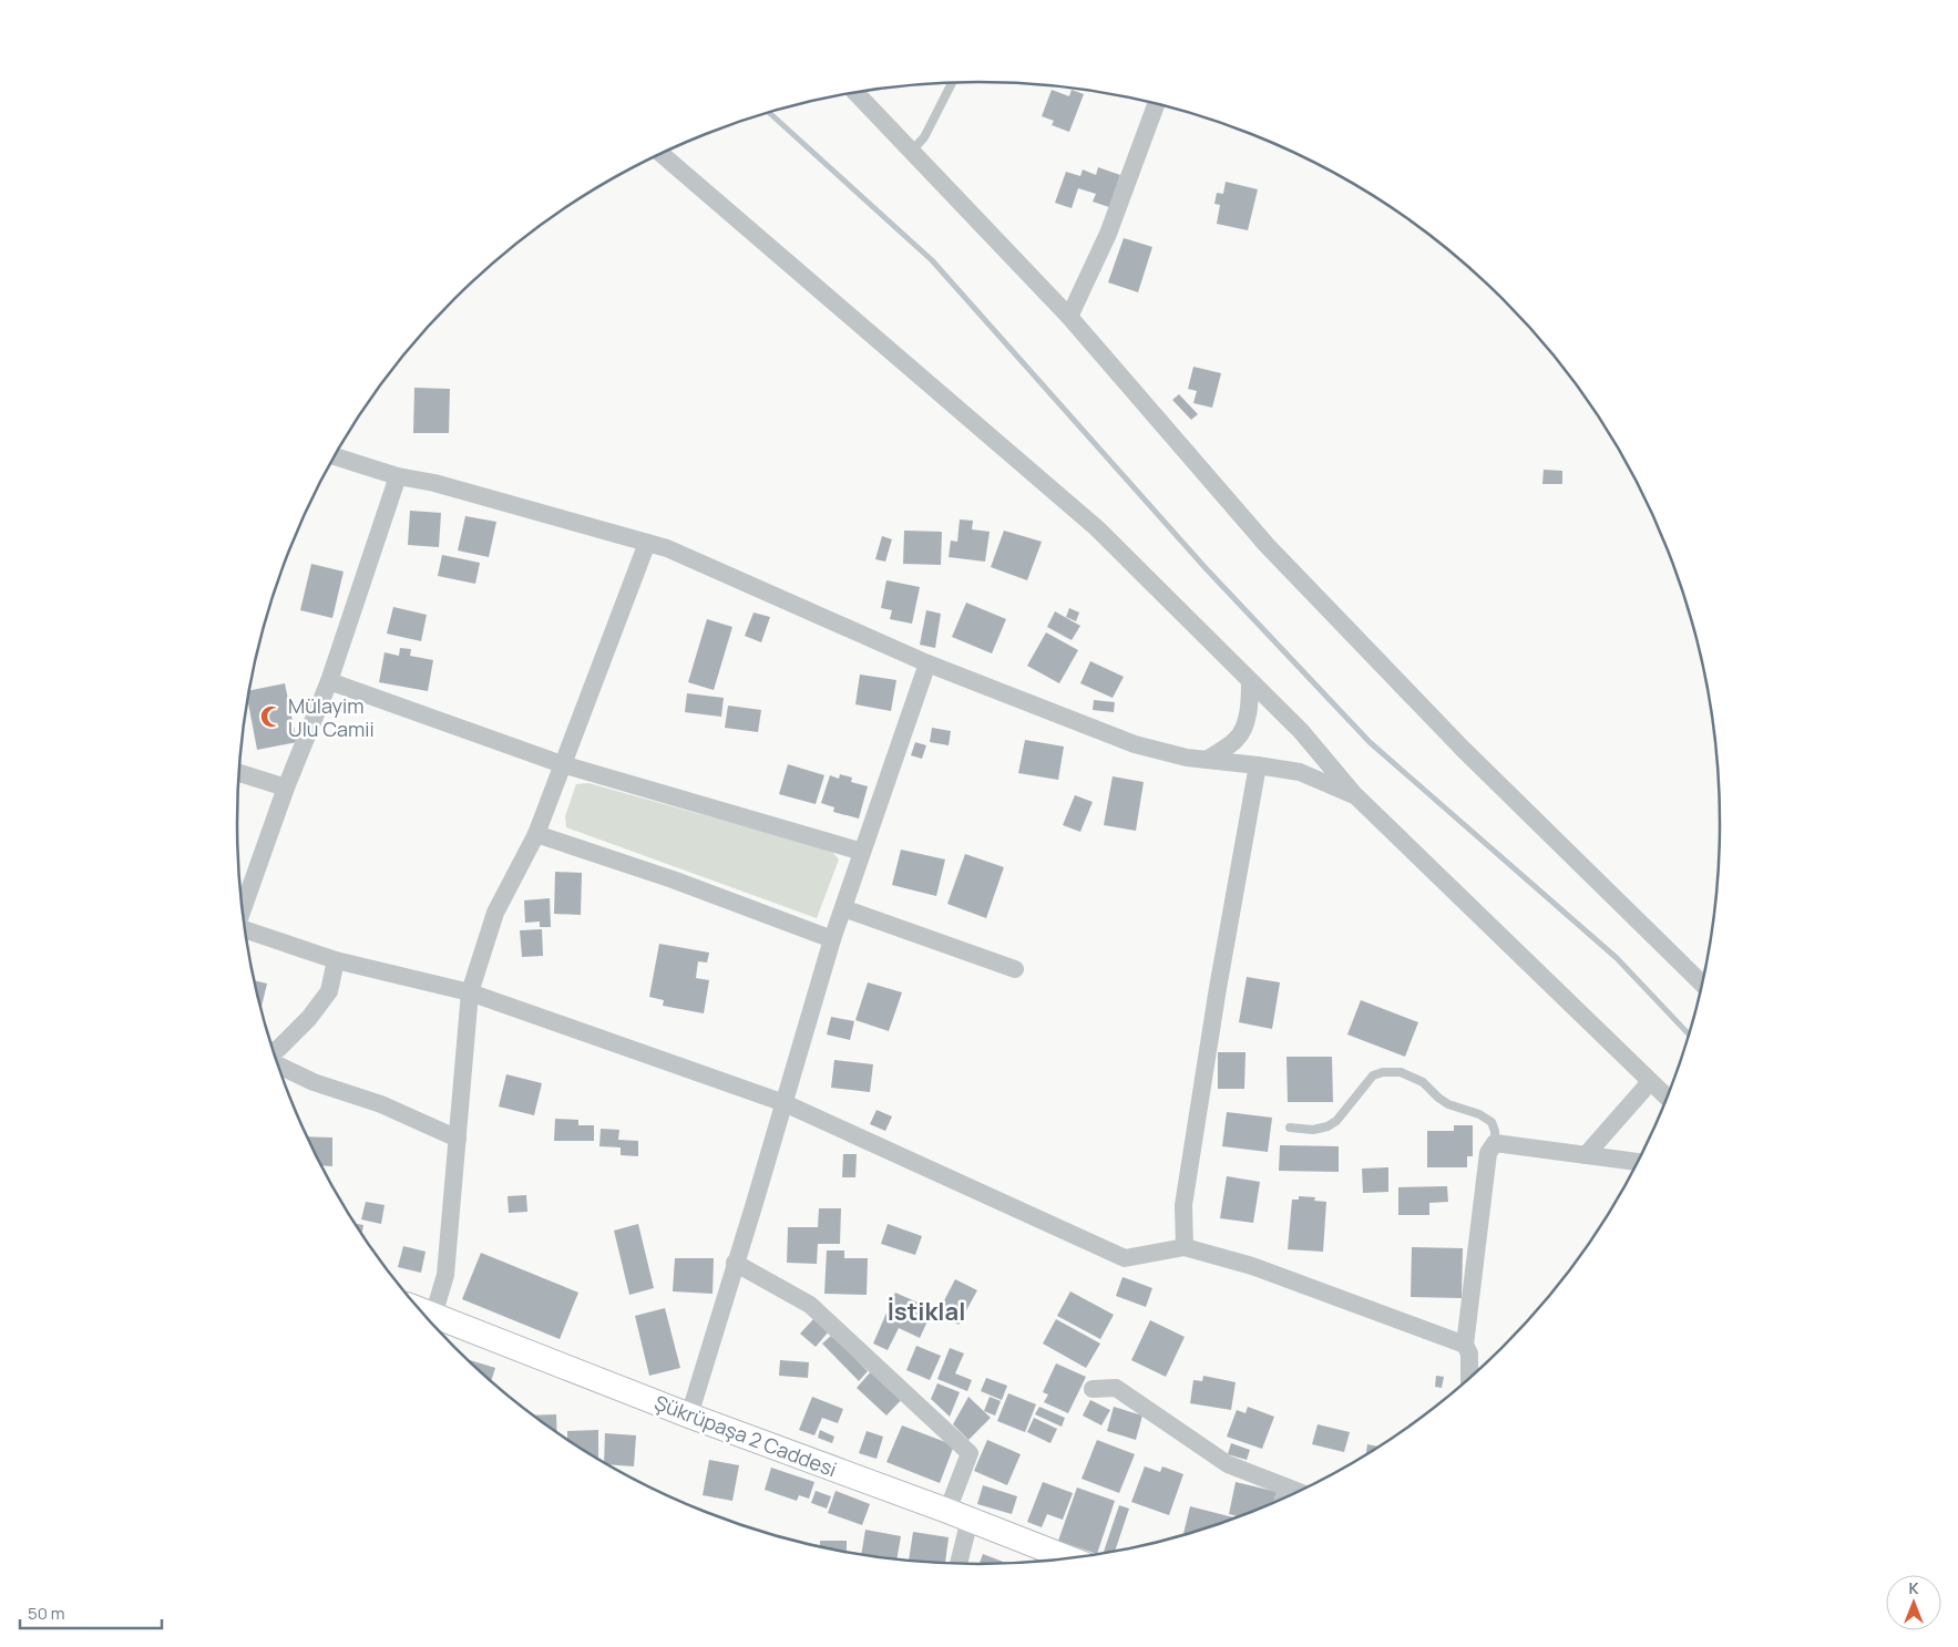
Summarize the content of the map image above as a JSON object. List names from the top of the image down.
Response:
{
  "streets": {
    "main road": ["Şükrüpaşa 2 Caddesi"]
  },
  "districts": ["İstiklal"],
  "places": {
    "mosque": ["Mülayim Ulu Camii"]
  },
  "scale_bar": "50 m",
  "north": "top"
}
